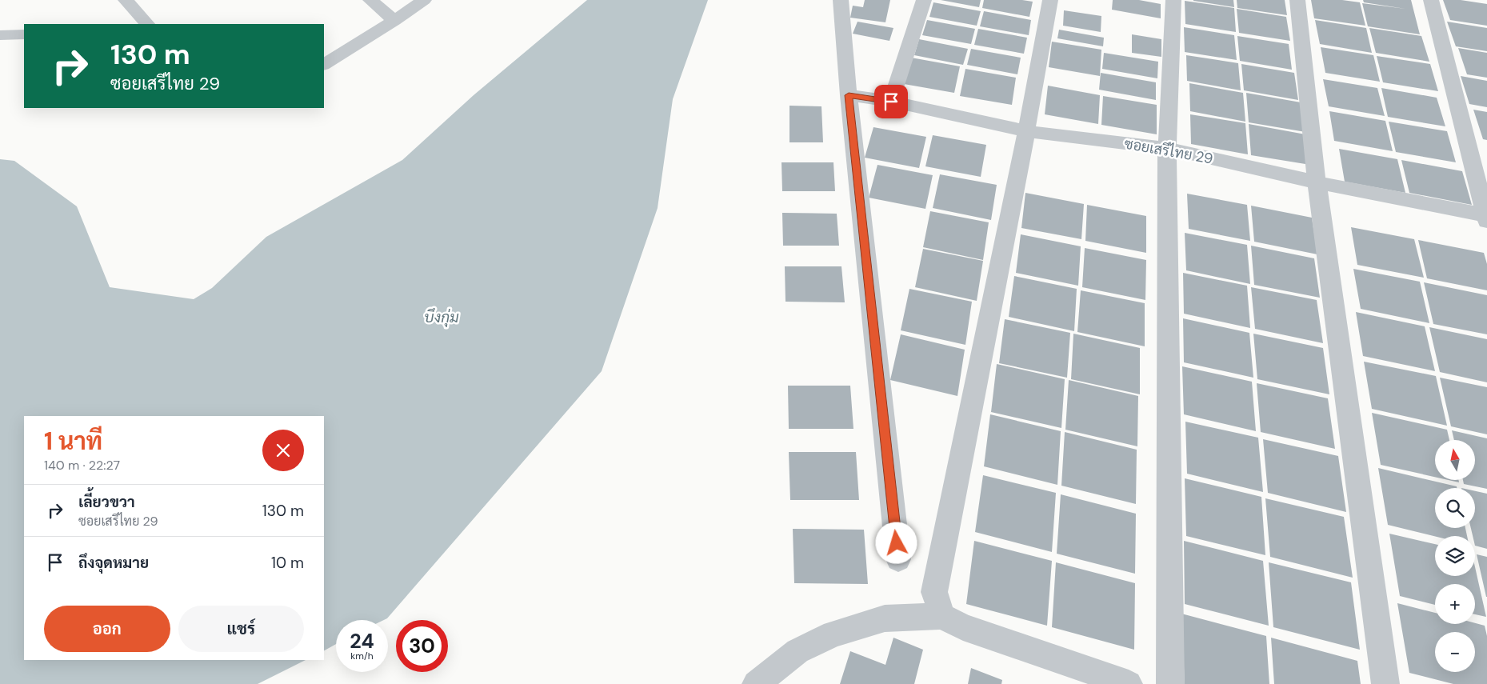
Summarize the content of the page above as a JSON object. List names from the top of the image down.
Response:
{
  "streets": {
    "street": ["ซอยเสรีไทย 29"]
  },
  "water": ["บึงกุ่ม"],
  "north": "top",
  "page": {
    "turn": ["130 m", "ซอยเสรีไทย 29"],
    "heading": ["1 นาที", "140 m · 22:27"],
    "map_buttons": ["+", "−"],
    "list": [
      {
        "name": "เลี้ยวขวา",
        "note": "ซอยเสรีไทย 29",
        "value": "130 m"
      },
      {
        "name": "ถึงจุดหมาย",
        "value": "10 m"
      }
    ],
    "buttons": ["ออก", "แชร์"],
    "speed": "24 km/h",
    "limit": "30"
  }
}
